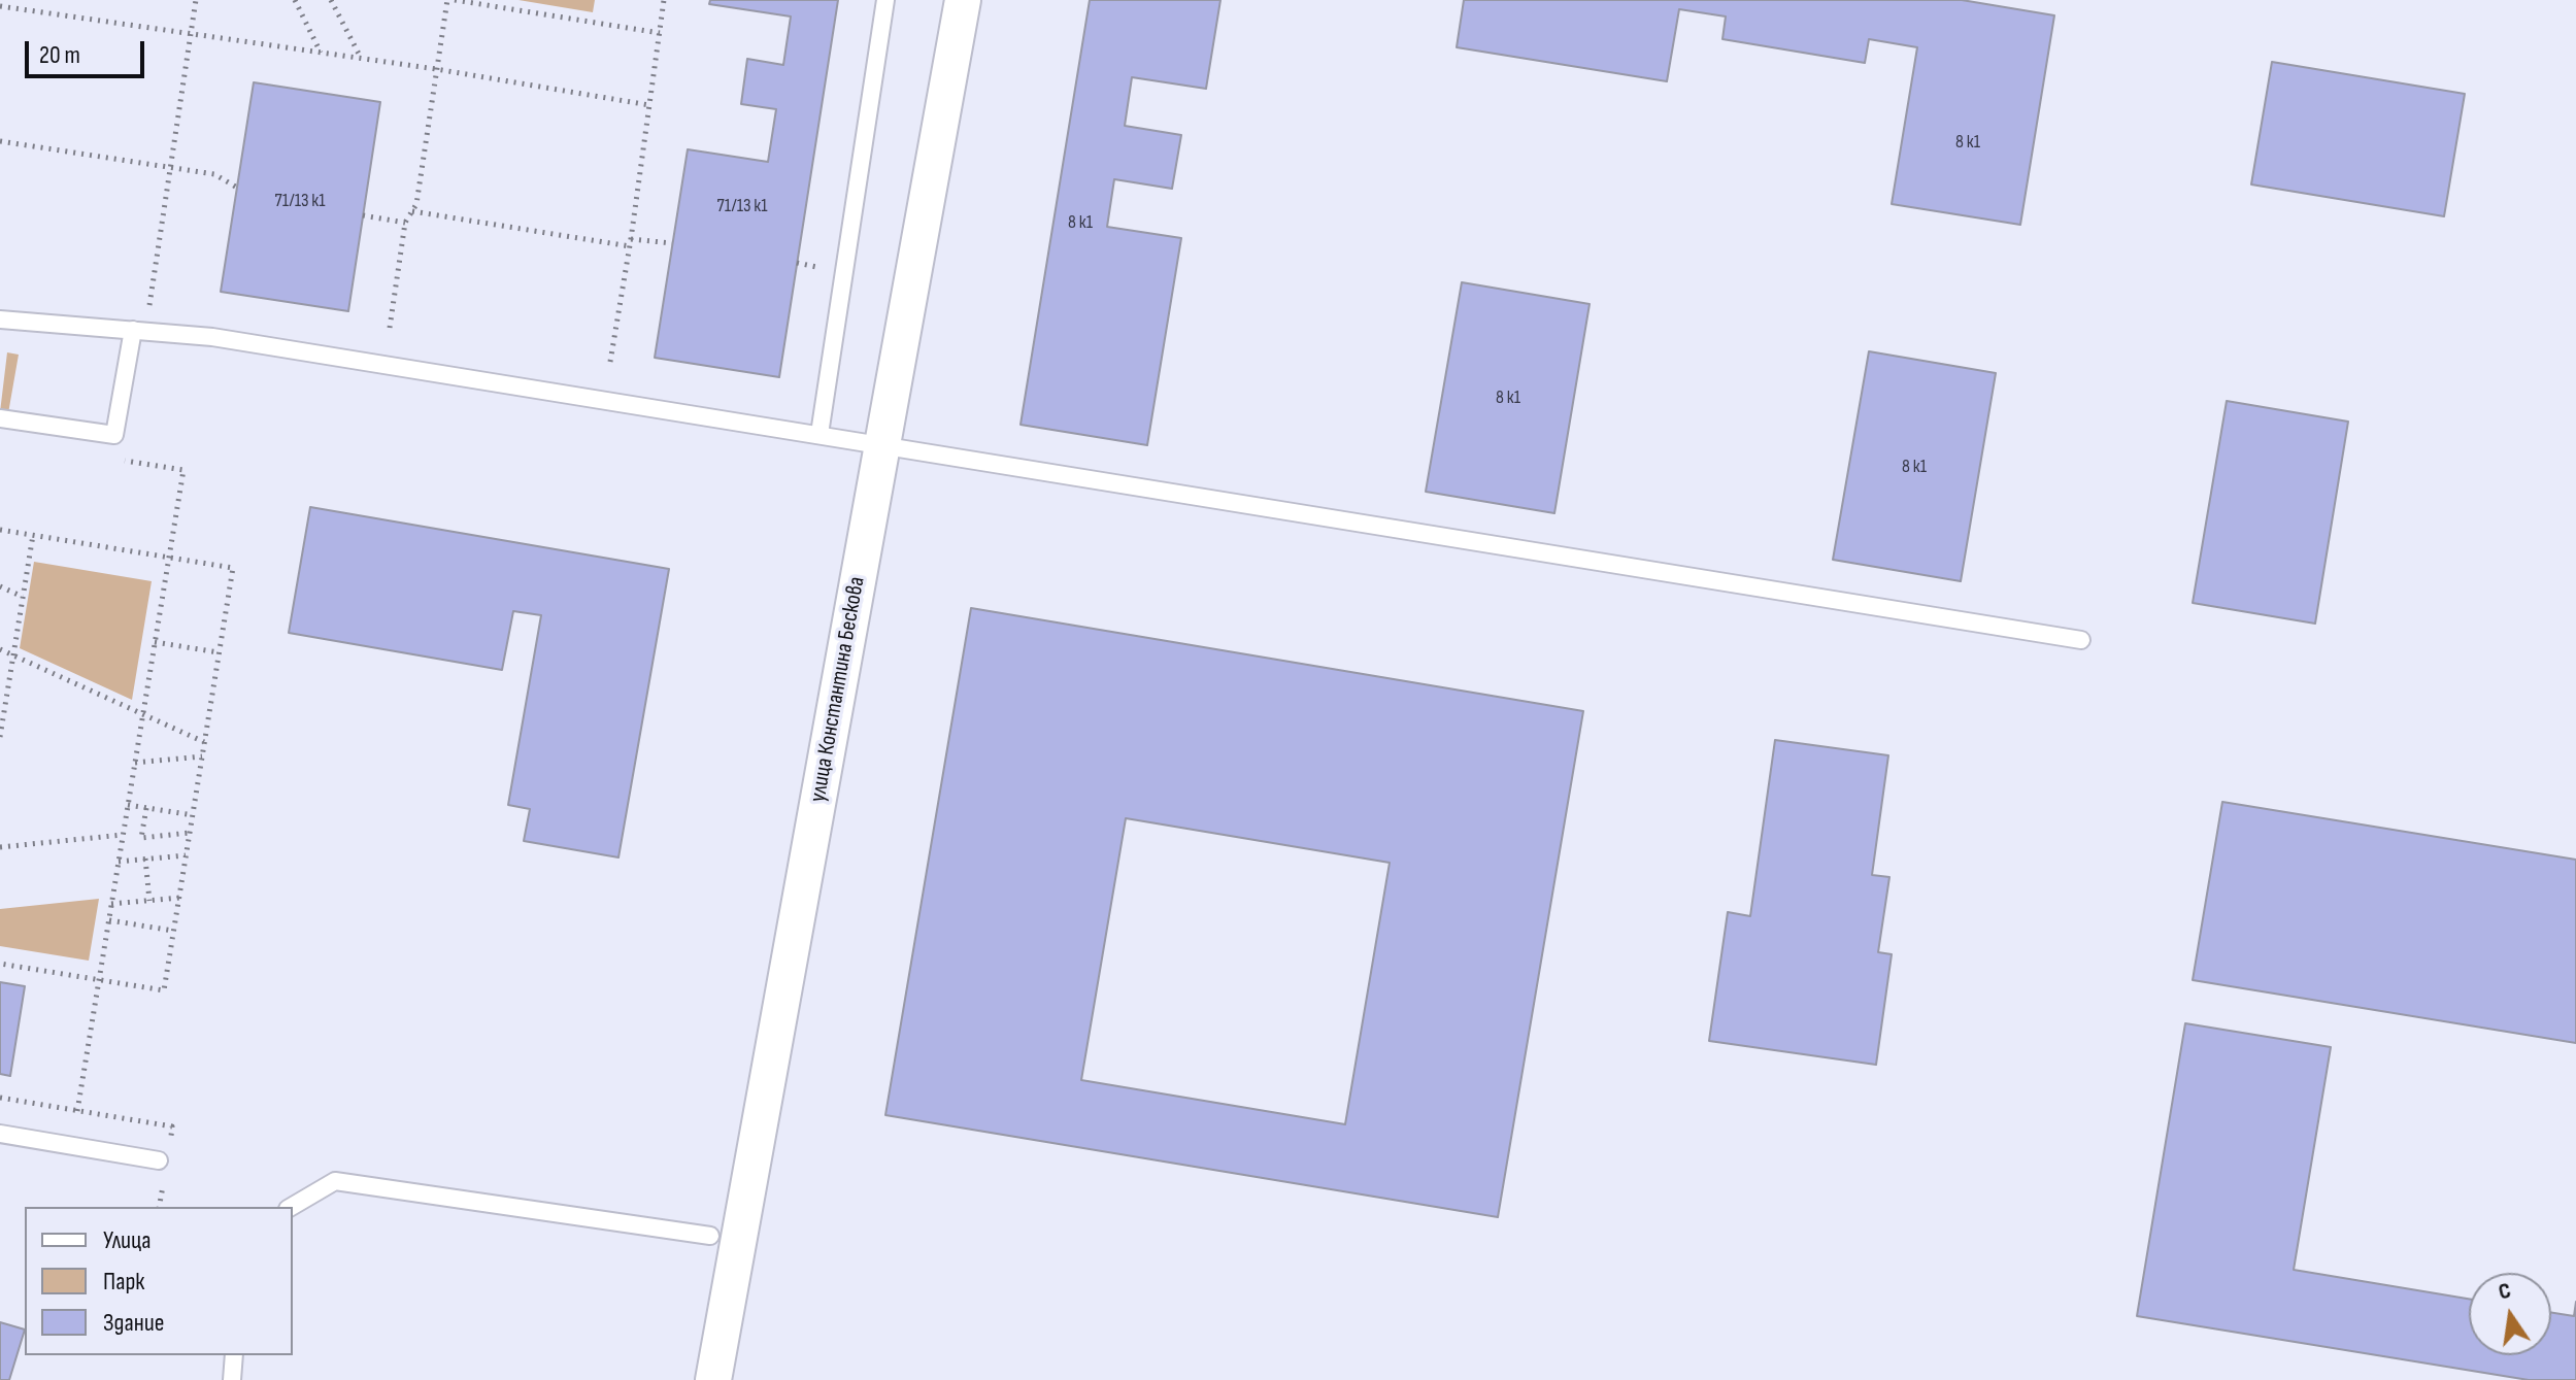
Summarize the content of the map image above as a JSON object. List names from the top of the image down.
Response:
{
  "streets": {
    "street": ["улица Константина Бескова"]
  },
  "house_numbers": [
    "8 к1",
    "71/13 к1",
    "71/13 к1",
    "8 к1",
    "8 к1",
    "8 к1"
  ],
  "legend": ["Улица", "Парк", "Здание"],
  "scale_bar": "20 m",
  "north": "top"
}
